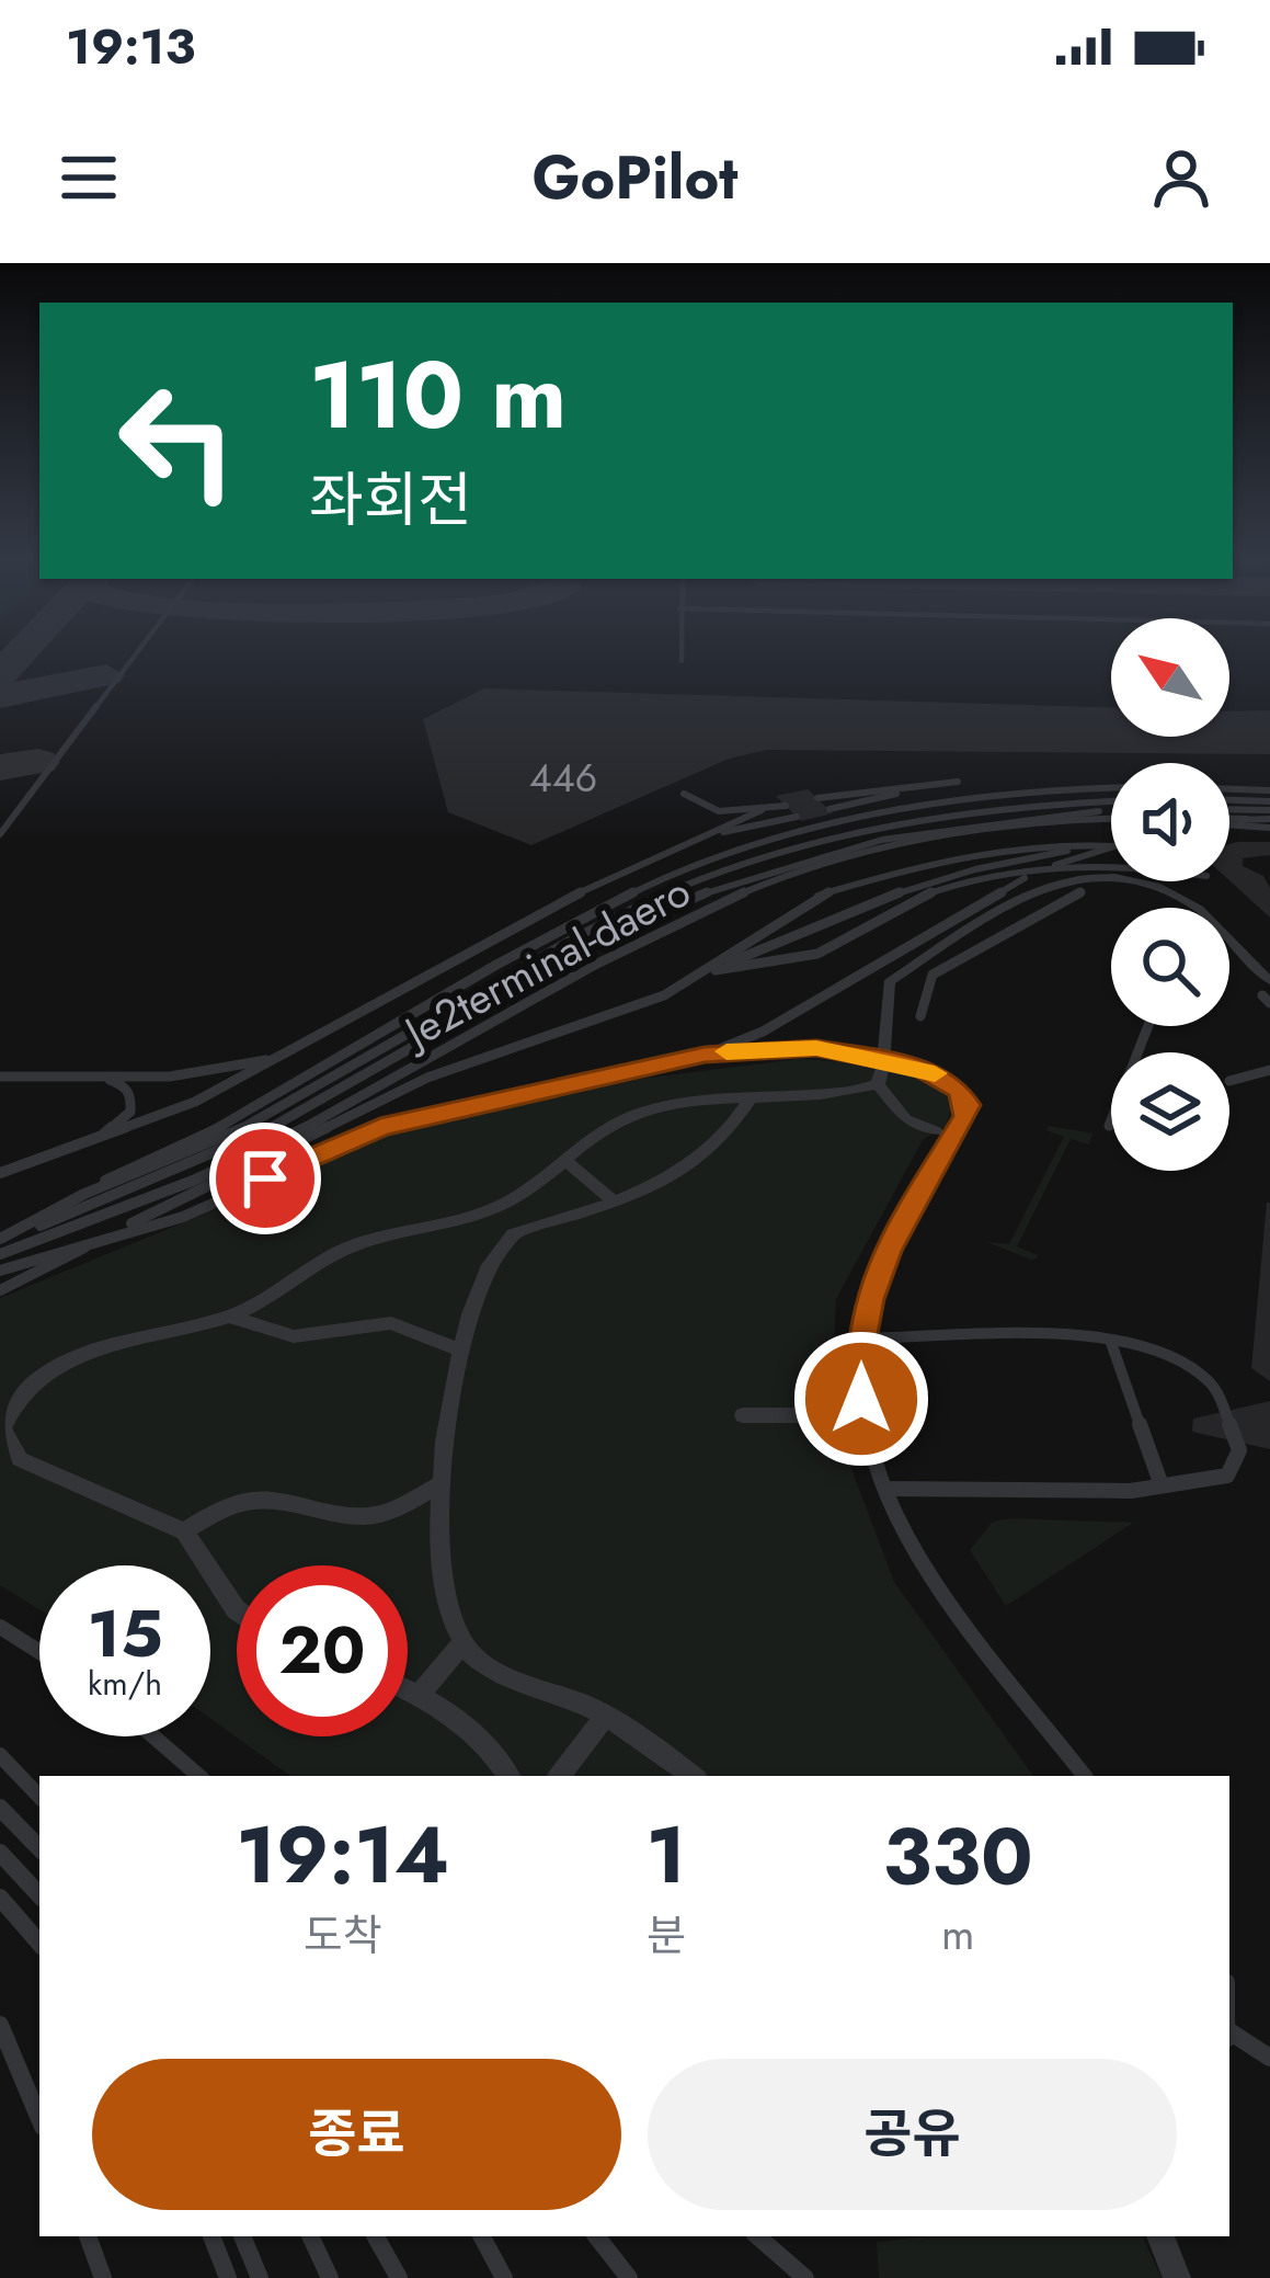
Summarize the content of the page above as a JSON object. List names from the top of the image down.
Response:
{
  "streets": {
    "lane": ["Je2terminal-daero"]
  },
  "house_numbers": ["446"],
  "north": "top left",
  "page": {
    "status": "19:13",
    "header": "GoPilot",
    "turn": ["110 m", "좌회전"],
    "speed": "15 km/h",
    "limit": "20",
    "eta": [
      "19:14",
      "도착",
      "1",
      "분",
      "330",
      "m"
    ],
    "buttons": ["종료", "공유"]
  }
}
